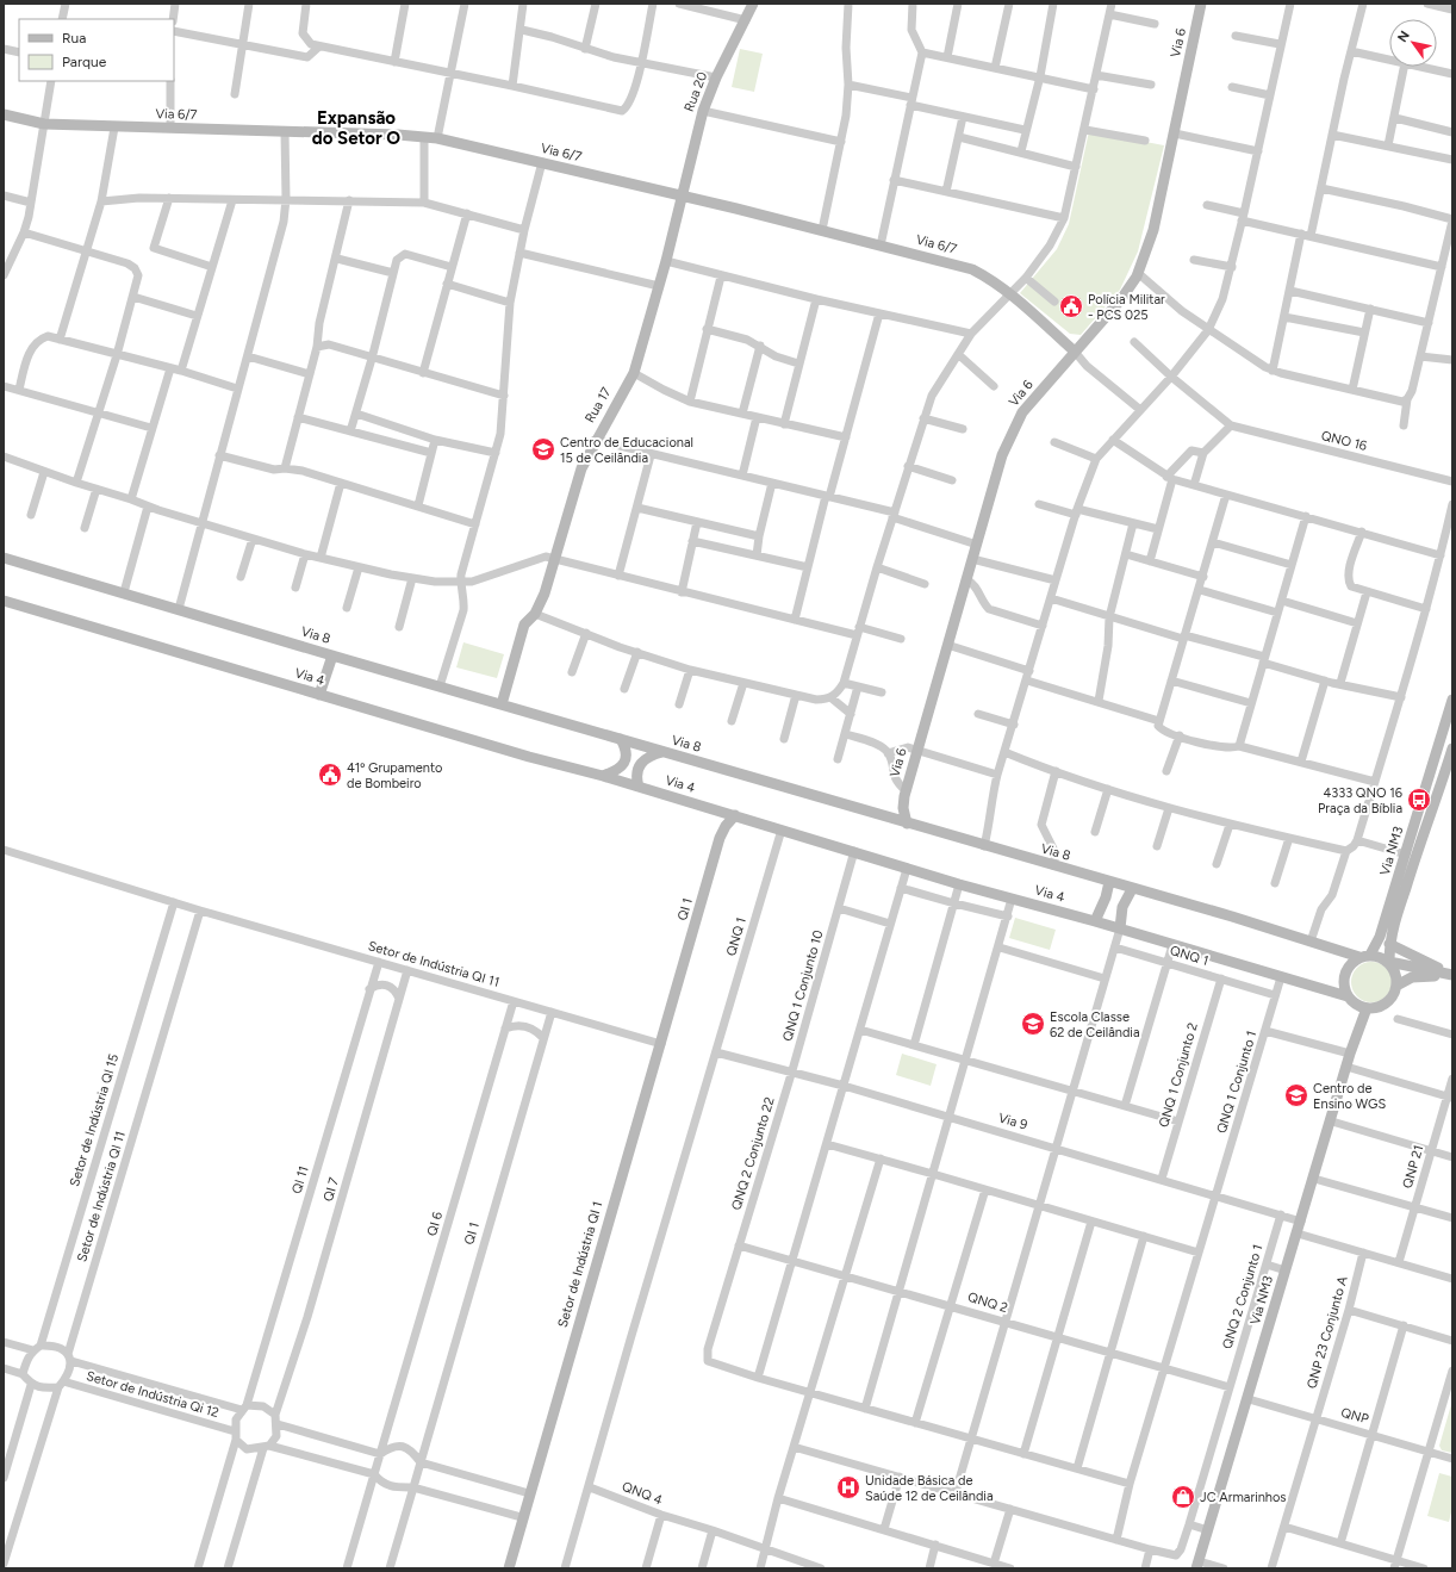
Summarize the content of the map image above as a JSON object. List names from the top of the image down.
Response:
{
  "streets": {
    "main road": [
      "Via 6",
      "Rua 20",
      "Via 6/7",
      "Rua 17",
      "Via 8",
      "Via 4",
      "Via NM3",
      "QI 1",
      "Setor de Indústria QI 1"
    ],
    "street": [
      "QNO 16",
      "QNQ 1",
      "Setor de Indústria QI 11",
      "QNQ 1 Conjunto 10",
      "QNQ 1 Conjunto 2",
      "QNQ 1 Conjunto 1",
      "Setor de Indústria QI 15",
      "Via 9",
      "QNQ 2 Conjunto 22",
      "QNP 21",
      "QI 11",
      "QI 7",
      "QI 6",
      "QNQ 2 Conjunto 1",
      "QNQ 2",
      "QNP 23 Conjunto A",
      "Setor de Indústria Qi 12",
      "QNP",
      "QNQ 4"
    ]
  },
  "crossings": [
    ["Via 6", "Via 6/7"],
    ["Via 6", "Via 8"],
    ["Rua 20", "Via 6/7"],
    ["Rua 20", "Rua 17"],
    ["Via 6/7", "Rua 17"],
    ["Rua 17", "Via 8"],
    ["Via 8", "Via 4"],
    ["Via 8", "Via NM3"],
    ["Via 4", "Via NM3"],
    ["Via 4", "QI 1"],
    ["Via 4", "QNQ 1"],
    ["Via 4", "QNQ 1 Conjunto 1"],
    ["Via NM3", "Via 9"],
    ["Via NM3", "QNP"],
    ["QI 1", "Setor de Indústria QI 11"],
    ["QI 1", "QI 6"],
    ["QI 1", "Setor de Indústria QI 1"],
    ["QNQ 1", "QNQ 1 Conjunto 2"],
    ["QNQ 1", "QNQ 1 Conjunto 1"],
    ["QNQ 1", "Via 9"],
    ["Setor de Indústria QI 11", "Setor de Indústria QI 15"],
    ["Setor de Indústria QI 11", "QI 11"],
    ["Setor de Indústria QI 11", "QI 7"],
    ["Setor de Indústria QI 11", "QI 6"],
    ["Setor de Indústria QI 11", "Setor de Indústria QI 1"],
    ["Setor de Indústria QI 11", "Setor de Indústria Qi 12"],
    ["QNQ 1 Conjunto 10", "Via 9"],
    ["QNQ 1 Conjunto 10", "QNQ 2 Conjunto 22"],
    ["QNQ 1 Conjunto 2", "Via 9"],
    ["QNQ 1 Conjunto 1", "Via 9"],
    ["Setor de Indústria QI 15", "Setor de Indústria Qi 12"],
    ["Via 9", "QNQ 2 Conjunto 22"],
    ["Via 9", "QNQ 2 Conjunto 1"],
    ["QNQ 2 Conjunto 22", "QNQ 2"],
    ["QI 11", "QI 7"],
    ["QI 11", "Setor de Indústria Qi 12"],
    ["QI 7", "Setor de Indústria Qi 12"],
    ["QNQ 2 Conjunto 1", "QNQ 2"],
    ["QNP 23 Conjunto A", "QNP"]
  ],
  "districts": ["Expansão do Setor O"],
  "places": {
    "public building": ["Polícia Militar - PCS 025", "41º Grupamento de Bombeiro"],
    "school or university": ["Centro de Educacional 15 de Ceilândia", "Escola Classe 62 de Ceilândia", "Centro de Ensino WGS"],
    "bus stop": ["4333 QNO 16 Praça da Bíblia"],
    "hospital": ["Unidade Básica de Saúde 12 de Ceilândia"],
    "shop": ["JC Armarinhos"]
  },
  "legend": ["Rua", "Parque"],
  "north": "top left"
}
